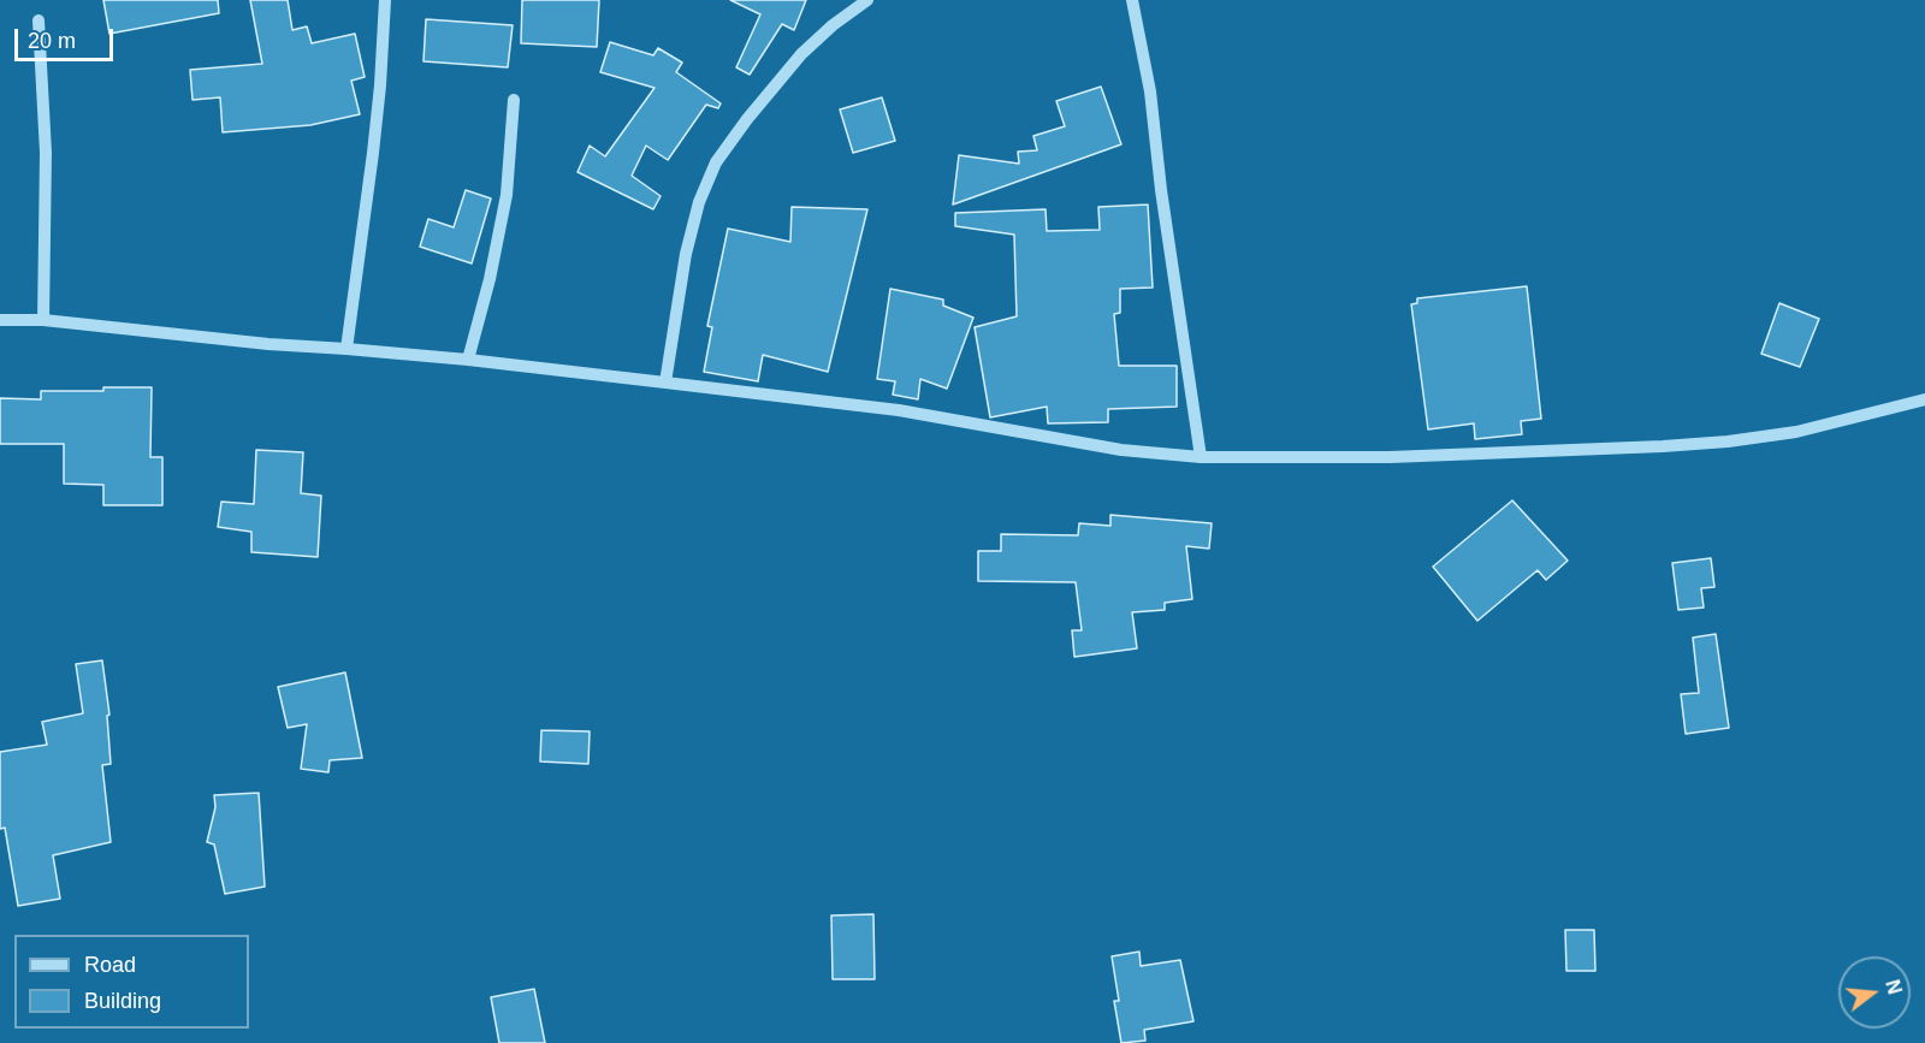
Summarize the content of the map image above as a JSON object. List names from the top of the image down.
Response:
{
  "legend": ["Road", "Building"],
  "scale_bar": "20 m",
  "north": "right"
}
